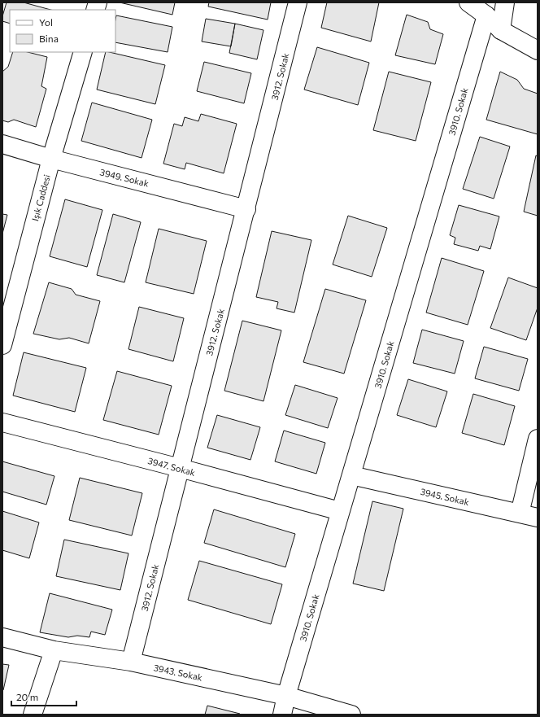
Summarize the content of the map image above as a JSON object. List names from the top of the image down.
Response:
{
  "streets": {
    "street": [
      "3912. Sokak",
      "3910. Sokak",
      "3949. Sokak",
      "Işık Caddesi",
      "3947. Sokak",
      "3945. Sokak",
      "3943. Sokak"
    ]
  },
  "crossings": [
    ["3912. Sokak", "3949. Sokak"],
    ["3912. Sokak", "3947. Sokak"],
    ["3912. Sokak", "3943. Sokak"],
    ["3910. Sokak", "3947. Sokak"],
    ["3910. Sokak", "3945. Sokak"],
    ["3910. Sokak", "3943. Sokak"],
    ["3949. Sokak", "Işık Caddesi"]
  ],
  "legend": ["Yol", "Bina"],
  "scale_bar": "20 m"
}
